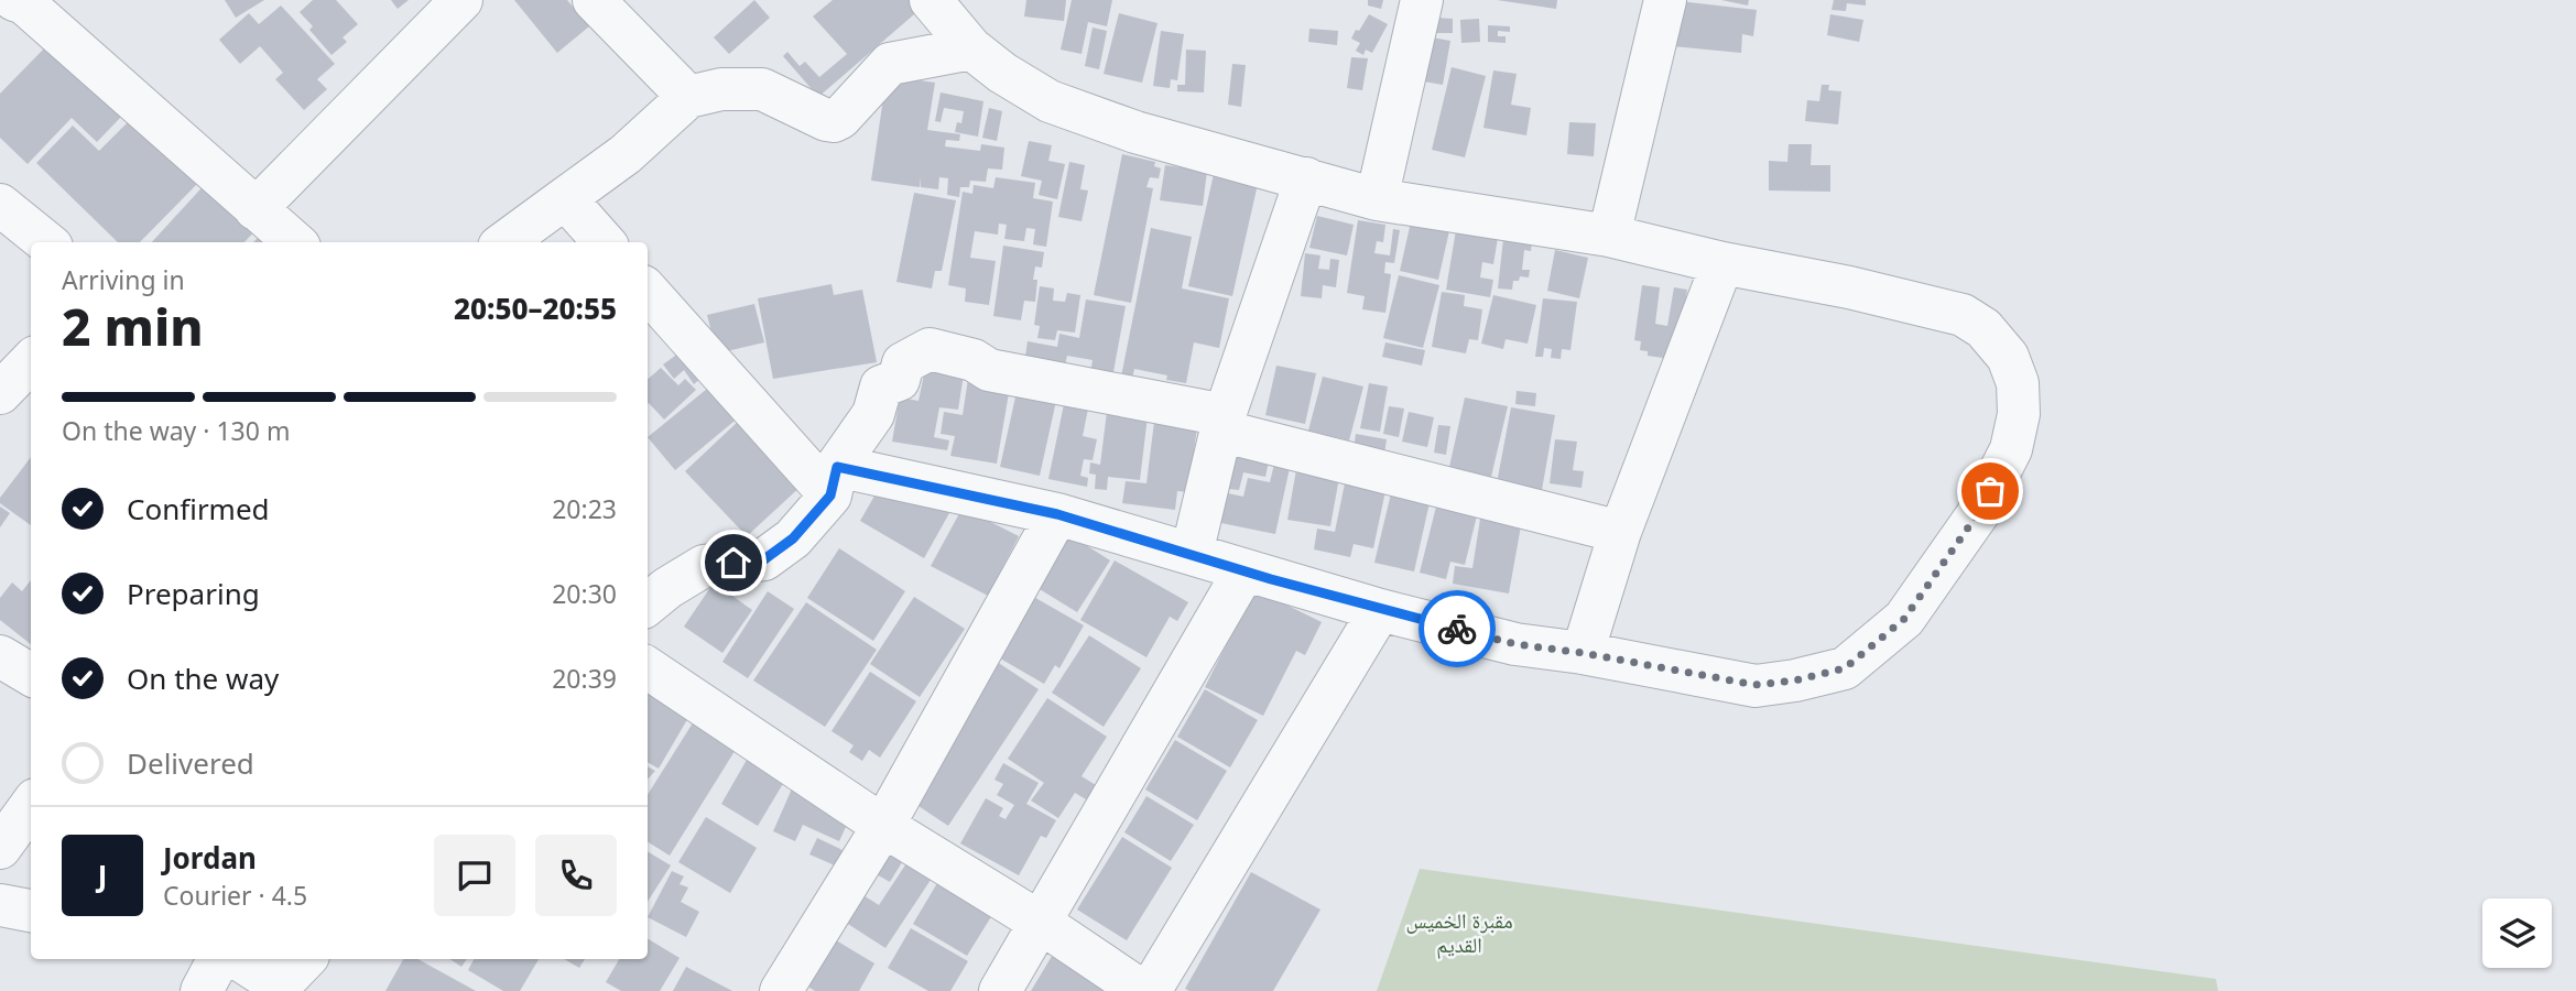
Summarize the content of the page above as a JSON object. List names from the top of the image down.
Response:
{
  "parks": ["مقبرة الخميس القديم"],
  "page": {
    "heading": ["2 min", "Arriving in", "20:50–20:55"],
    "panel": ["Jordan", "Courier · 4.5"],
    "bar": "On the way · 130 m",
    "list": [
      ["Confirmed", "20:23"],
      ["Preparing", "20:30"],
      ["On the way", "20:39"],
      "Delivered"
    ],
    "round": "J"
  }
}
